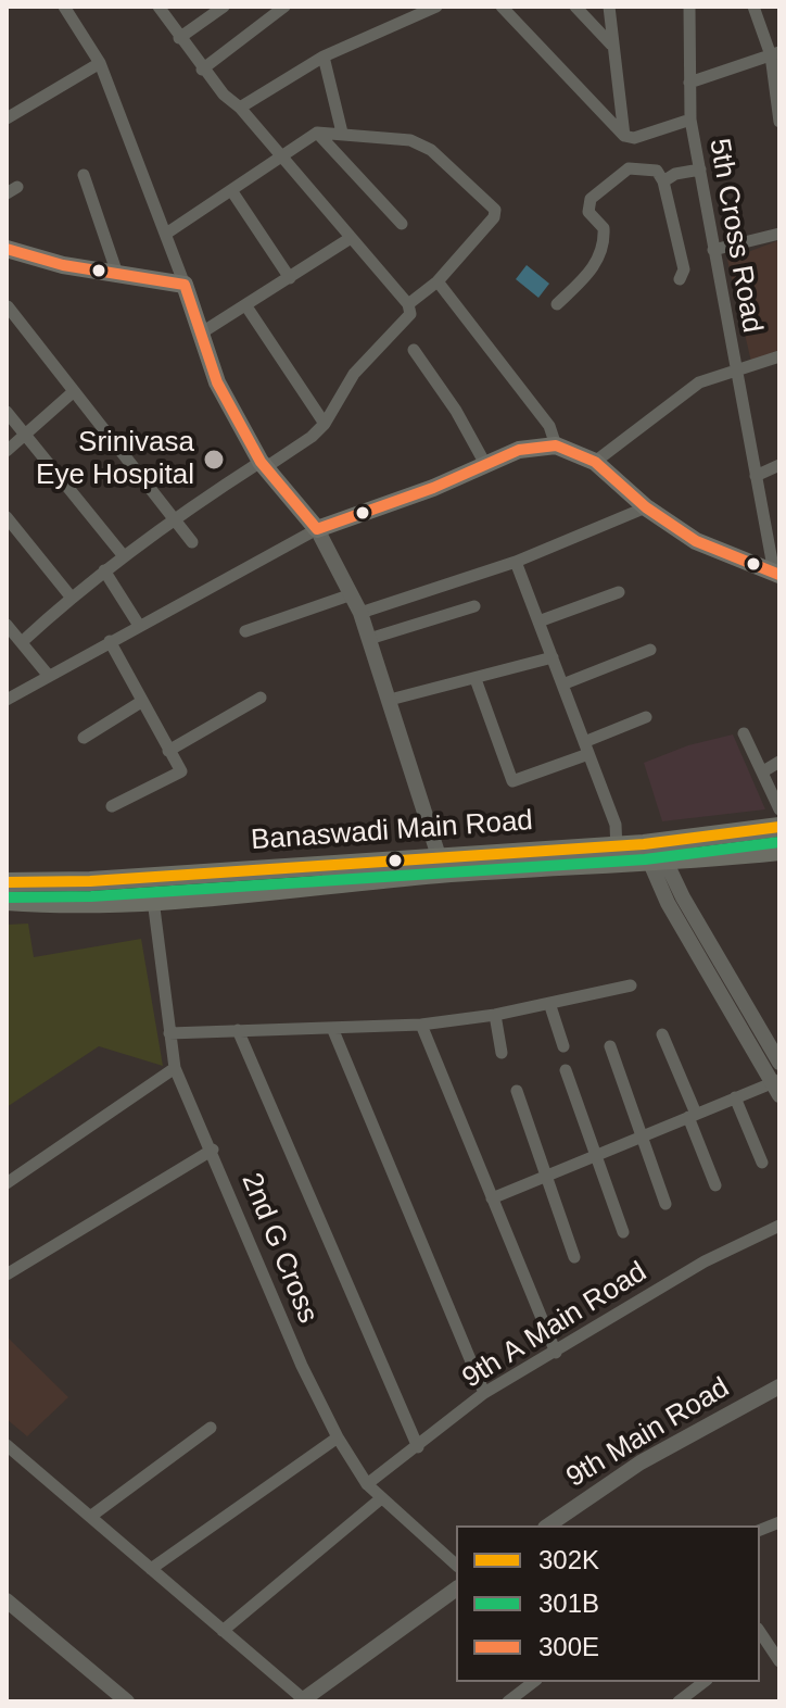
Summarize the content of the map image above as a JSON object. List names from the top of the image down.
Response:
{
  "streets": {
    "main road": ["Banaswadi Main Road"],
    "street": [
      "5th Cross Road",
      "2nd G Cross",
      "9th A Main Road",
      "9th Main Road"
    ]
  },
  "crossings": [
    ["Banaswadi Main Road", "2nd G Cross"],
    ["2nd G Cross", "9th A Main Road"]
  ],
  "places": ["Srinivasa Eye Hospital"],
  "lines": ["transit line 300E", "transit line 302K", "transit line 301B"],
  "legend": ["302K", "301B", "300E"]
}
